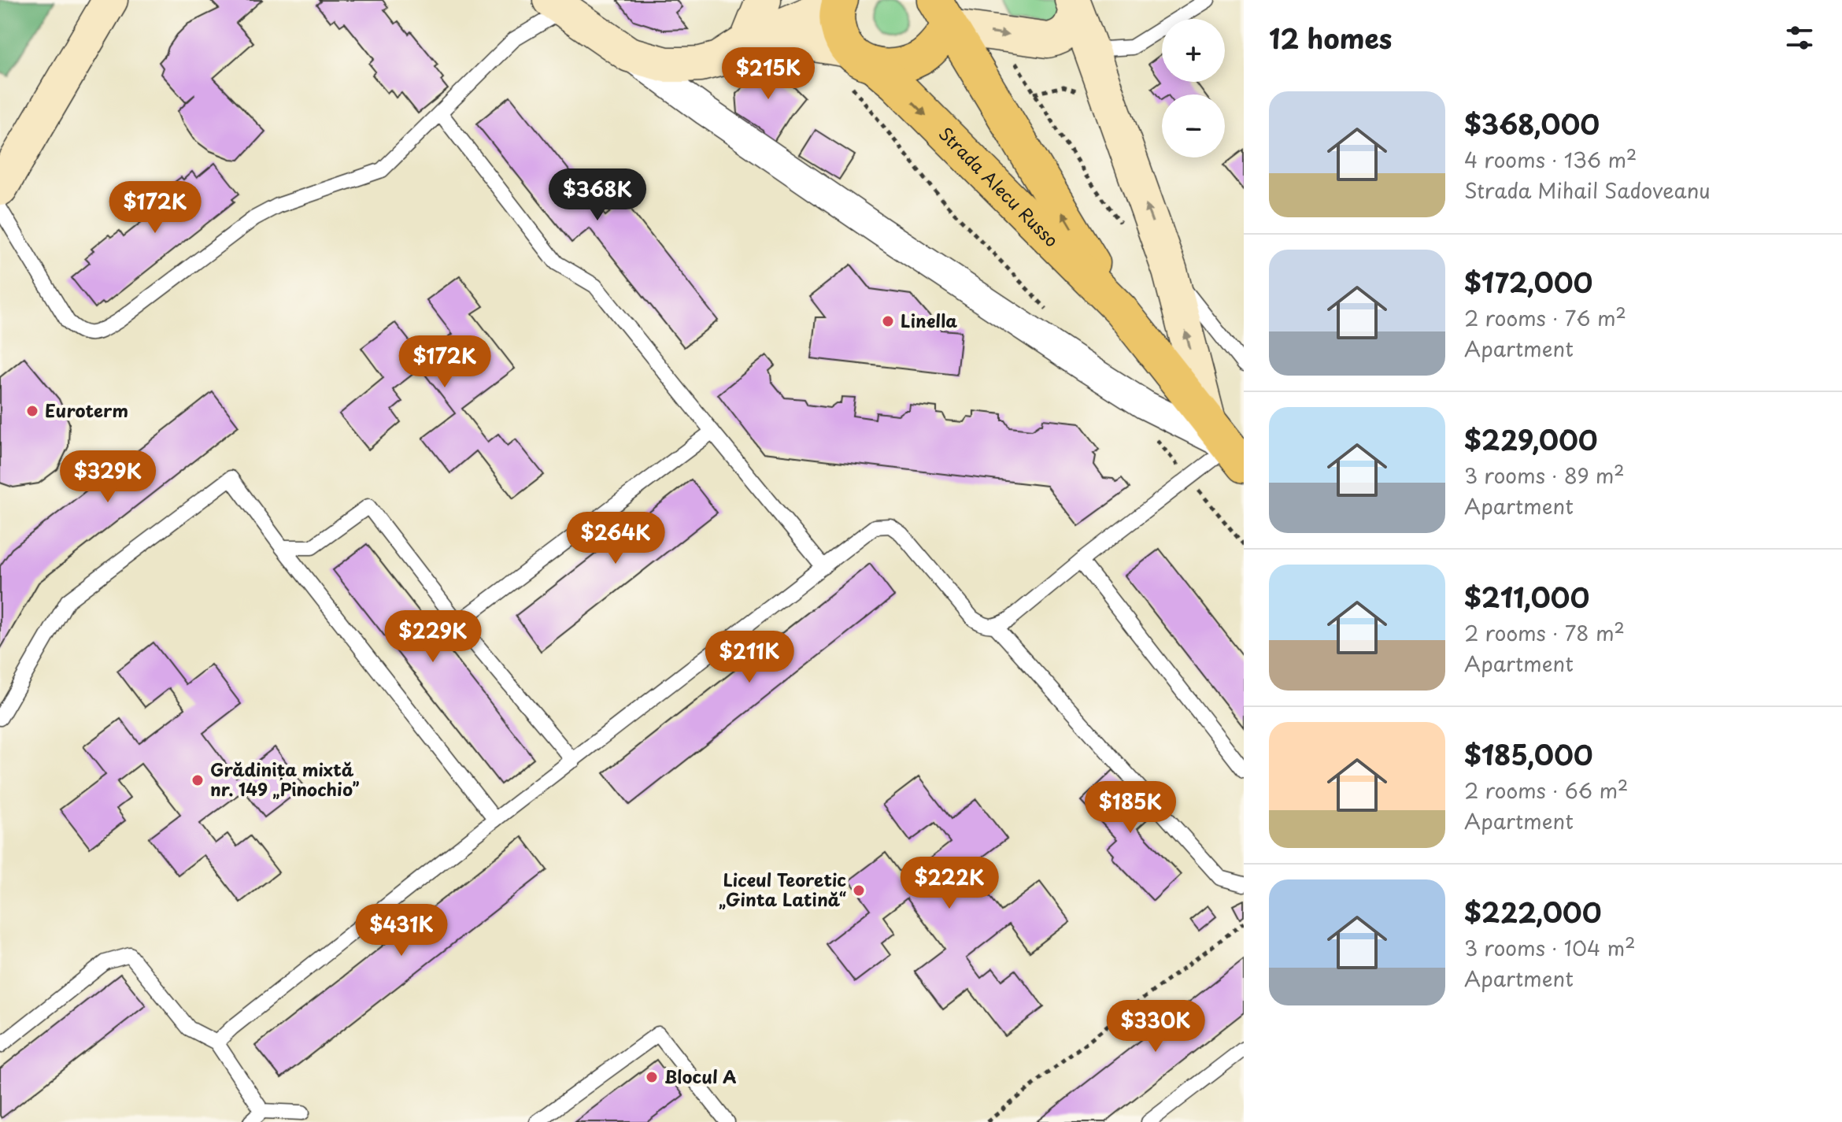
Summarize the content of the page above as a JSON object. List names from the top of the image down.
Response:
{
  "streets": {
    "main road": ["Strada Alecu Russo"]
  },
  "places": [
    "Linella",
    "Euroterm",
    "Grădinița mixtă nr. 149 „Pinochio”",
    "Liceul Teoretic „Ginta Latină“",
    "Blocul A"
  ],
  "page": {
    "heading": "12 homes",
    "map_buttons": ["+", "−"],
    "price": [
      "$215K",
      "$368K",
      "$172K",
      "$172K",
      "$329K",
      "$264K",
      "$229K",
      "$211K",
      "$185K",
      "$222K",
      "$431K",
      "$330K"
    ],
    "list": [
      {
        "name": "$368,000",
        "note": "4 rooms · 136 m² · Strada Mihail Sadoveanu"
      },
      {
        "name": "$172,000",
        "note": "2 rooms · 76 m² · Apartment"
      },
      {
        "name": "$229,000",
        "note": "3 rooms · 89 m² · Apartment"
      },
      {
        "name": "$211,000",
        "note": "2 rooms · 78 m² · Apartment"
      },
      {
        "name": "$185,000",
        "note": "2 rooms · 66 m² · Apartment"
      },
      {
        "name": "$222,000",
        "note": "3 rooms · 104 m² · Apartment"
      }
    ]
  }
}
